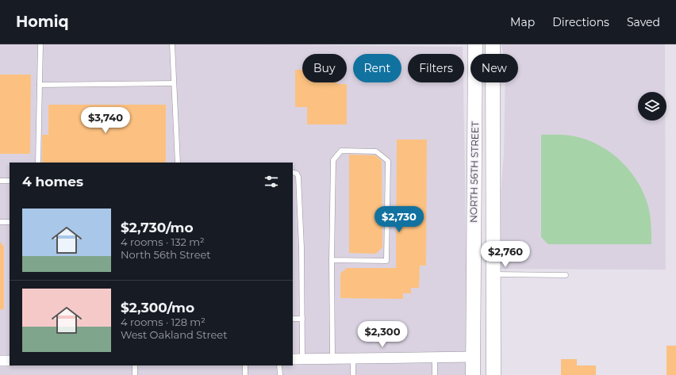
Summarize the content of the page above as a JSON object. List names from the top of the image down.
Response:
{
  "streets": {
    "main road": ["NORTH 56TH STREET"]
  },
  "page": {
    "header": "Homiq",
    "nav": ["Map", "Directions", "Saved"],
    "chip": [
      "Buy",
      "Rent",
      "Filters",
      "New"
    ],
    "price": [
      "$3,740",
      "$2,730",
      "$2,760",
      "$2,300"
    ],
    "heading": "4 homes",
    "list": [
      {
        "name": "$2,730/mo",
        "note": "4 rooms · 132 m² · North 56th Street"
      },
      {
        "name": "$2,300/mo",
        "note": "4 rooms · 128 m² · West Oakland Street"
      }
    ]
  }
}
